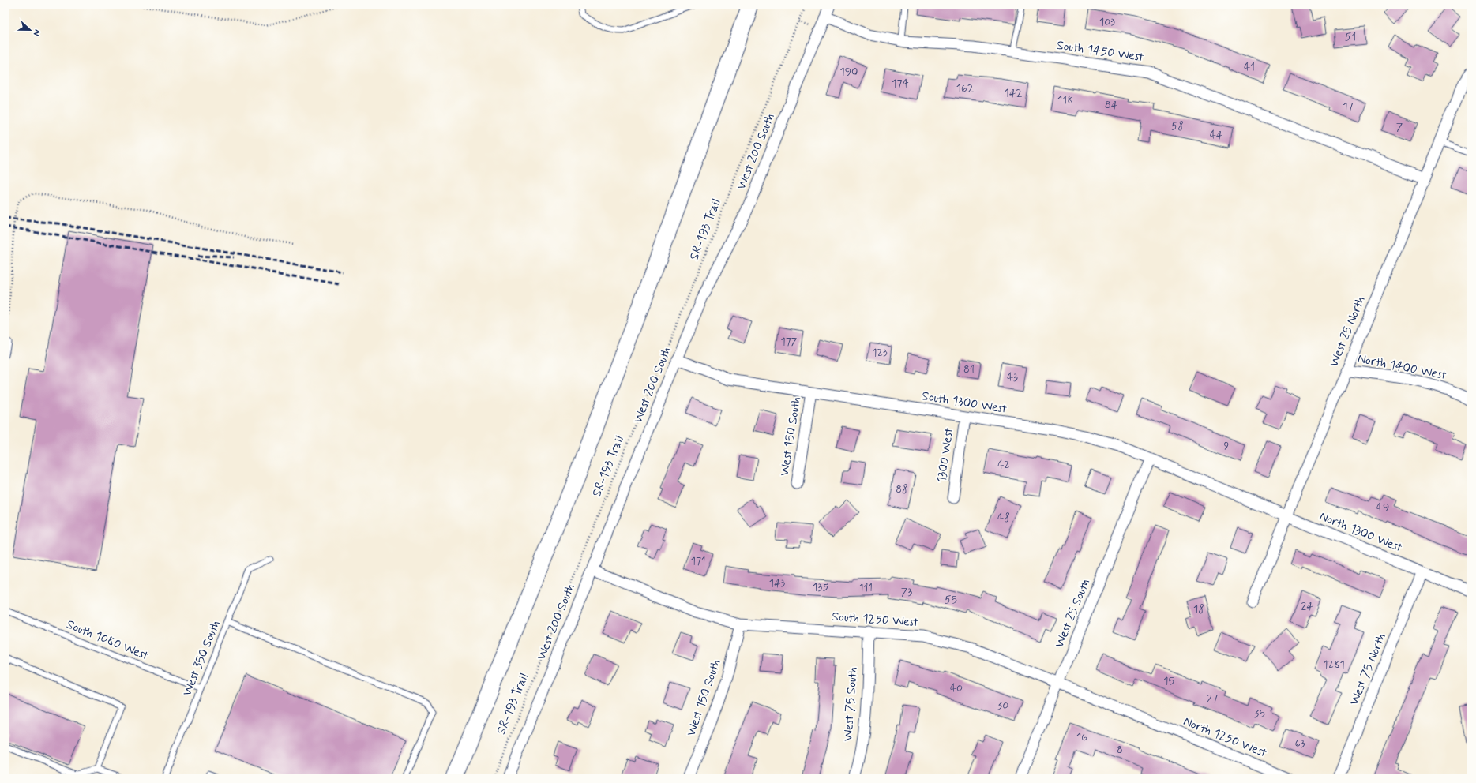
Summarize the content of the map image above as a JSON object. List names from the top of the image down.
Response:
{
  "streets": {
    "street": [
      "South 1450 West",
      "West 200 South",
      "West 25 North",
      "North 1400 West",
      "South 1300 West",
      "West 150 South",
      "1300 West",
      "North 1300 West",
      "West 25 South",
      "South 1250 West",
      "West 75 North",
      "West 75 South",
      "North 1250 West"
    ],
    "lane": ["South 1080 West", "West 350 South"],
    "path": ["SR-193 Trail"]
  },
  "crossings": [
    ["South 1450 West", "West 200 South"],
    ["South 1450 West", "West 25 North"],
    ["West 200 South", "South 1300 West"],
    ["West 200 South", "South 1250 West"],
    ["West 25 North", "North 1400 West"],
    ["West 25 North", "North 1300 West"],
    ["South 1300 West", "West 150 South"],
    ["South 1300 West", "1300 West"],
    ["South 1300 West", "North 1300 West"],
    ["South 1300 West", "West 25 South"],
    ["West 150 South", "South 1250 West"],
    ["North 1300 West", "West 75 North"],
    ["West 25 South", "South 1250 West"],
    ["South 1250 West", "West 75 South"],
    ["South 1250 West", "North 1250 West"],
    ["South 1080 West", "West 350 South"]
  ],
  "house_numbers": [
    "103",
    "51",
    "41",
    "190",
    "174",
    "162",
    "142",
    "118",
    "84",
    "17",
    "58",
    "7",
    "44",
    "177",
    "123",
    "81",
    "43",
    "9",
    "42",
    "88",
    "49",
    "48",
    "171",
    "143",
    "135",
    "111",
    "73",
    "55",
    "24",
    "18",
    "1281",
    "15",
    "40",
    "27",
    "30",
    "35",
    "16",
    "63",
    "8"
  ],
  "north": "right"
}
